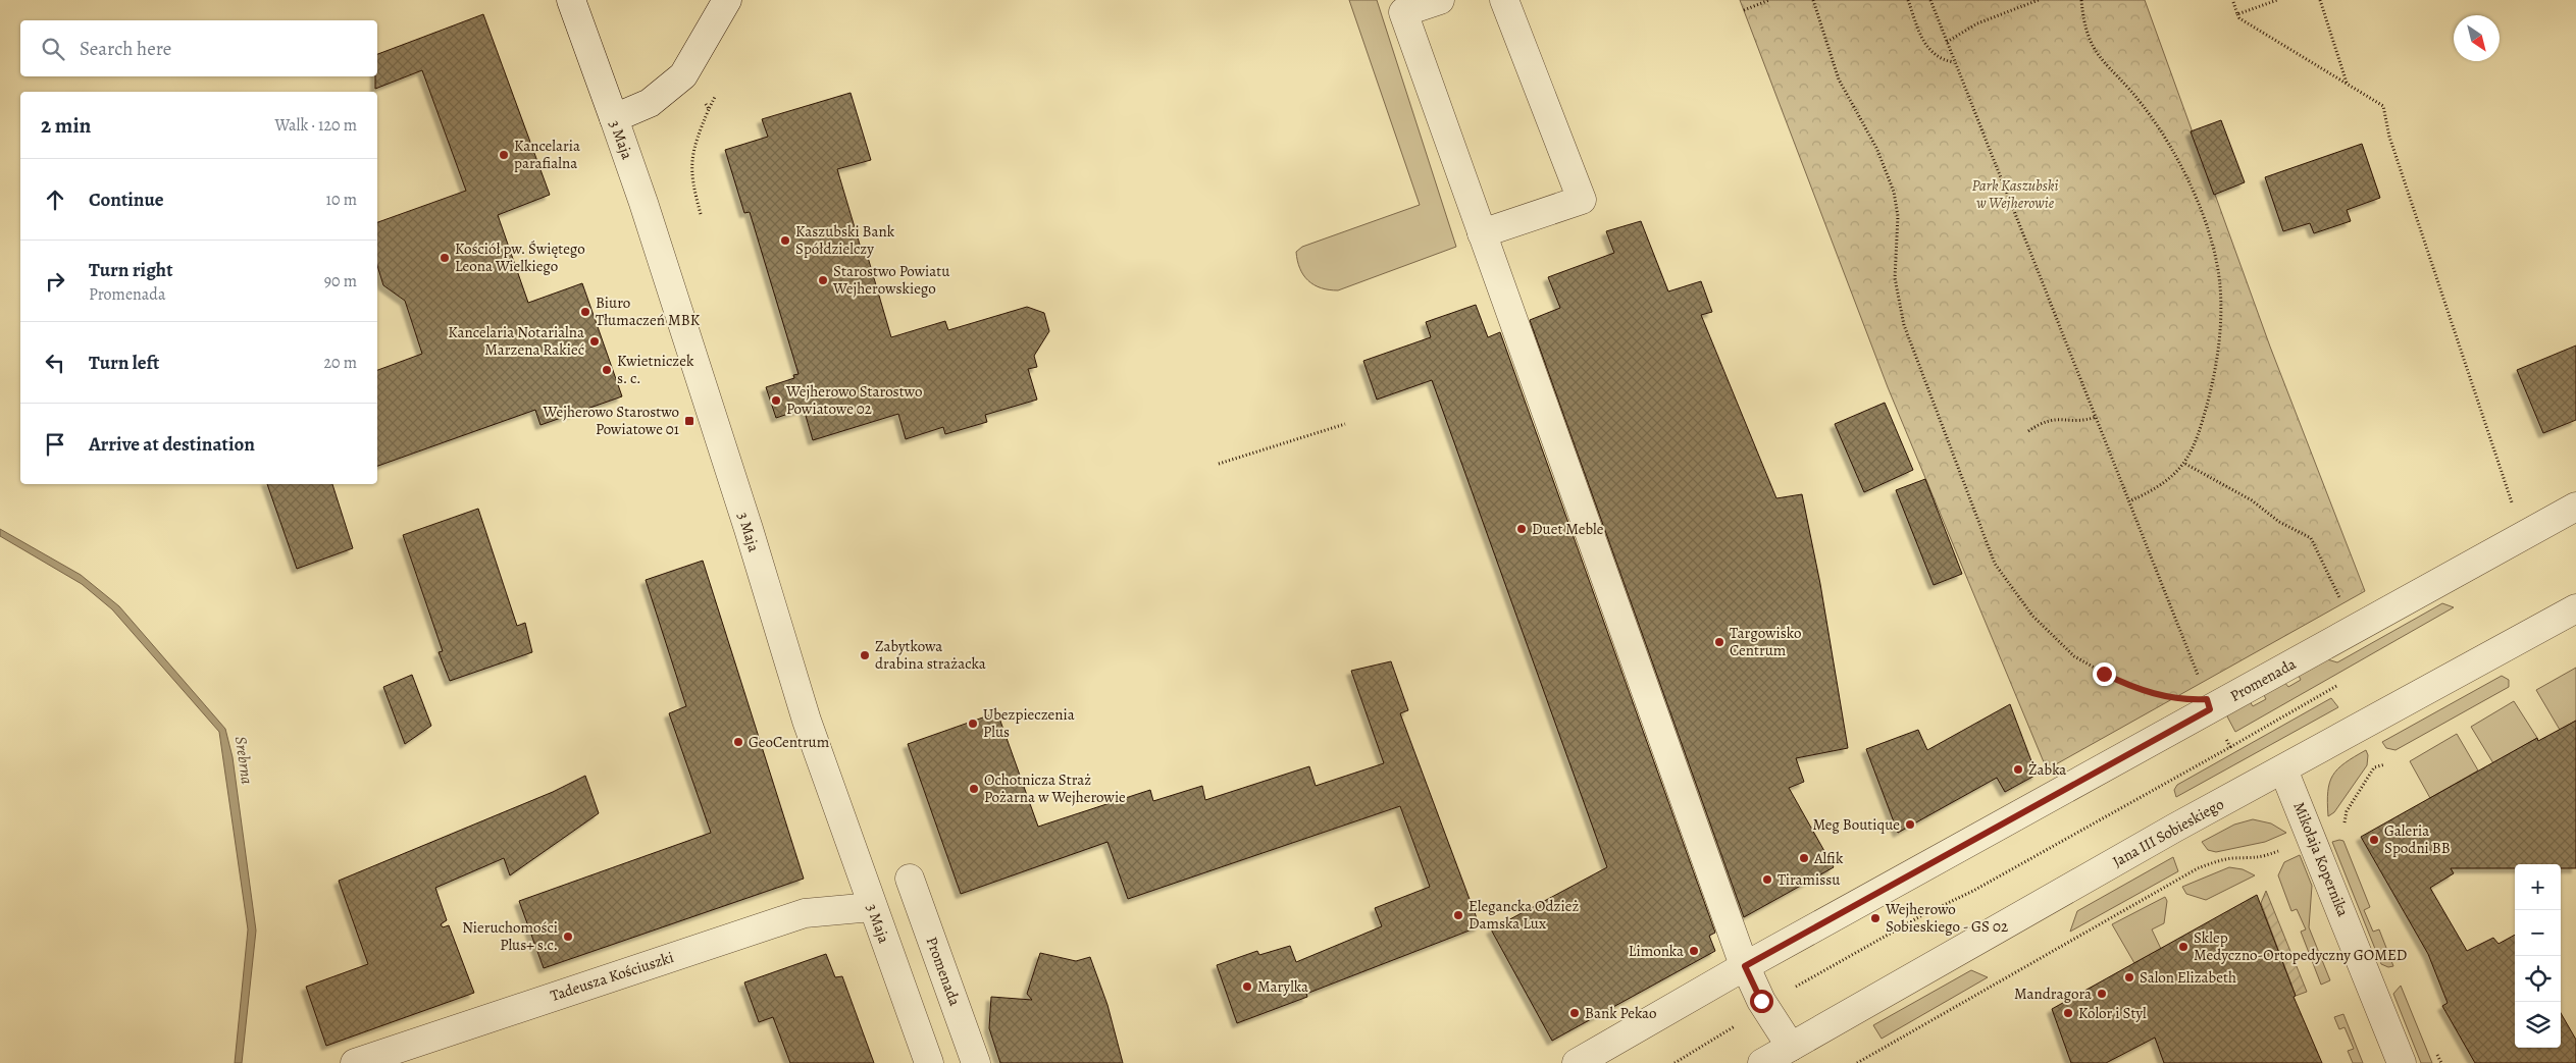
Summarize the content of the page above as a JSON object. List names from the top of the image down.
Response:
{
  "streets": {
    "street": [
      "3 Maja",
      "Promenada",
      "Jana III Sobieskiego",
      "Mikołaja Kopernika",
      "Tadeusza Kościuszki"
    ]
  },
  "crossings": [
    ["3 Maja", "Tadeusza Kościuszki"],
    ["Jana III Sobieskiego", "Mikołaja Kopernika"]
  ],
  "water": ["Srebrna"],
  "parks": ["Park Kaszubski w Wejherowie"],
  "places": {
    "other": [
      "Kancelaria parafialna",
      "Kaszubski Bank Spółdzielczy",
      "Kościół pw. Świętego Leona Wielkiego",
      "Starostwo Powiatu Wejherowskiego",
      "Biuro Tłumaczeń MBK",
      "Kancelaria Notarialna Marzena Rakieć",
      "Kwietniczek s. c.",
      "Wejherowo Starostwo Powiatowe 02",
      "Duet Meble",
      "Targowisko Centrum",
      "Zabytkowa drabina strażacka",
      "Ubezpieczenia Plus",
      "GeoCentrum",
      "Żabka",
      "Ochotnicza Straż Pożarna w Wejherowie",
      "Meg Boutique",
      "Galeria Spodni BB",
      "Alfik",
      "Tiramissu",
      "Elegancka Odzież Damska Lux",
      "Wejherowo Sobieskiego - GS 02",
      "Nieruchomości Plus+ s.c.",
      "Sklep Medyczno-Ortopedyczny GOMED",
      "Limonka",
      "Salon Elizabeth",
      "Marylka",
      "Mandragora",
      "Bank Pekao",
      "Kolor i Styl"
    ],
    "transit": ["Wejherowo Starostwo Powiatowe 01"]
  },
  "north": "bottom right",
  "page": {
    "search": "Search here",
    "heading": ["2 min", "Walk · 120 m"],
    "list": [
      ["Continue", "10 m"],
      ["Turn right", "Promenada", "90 m"],
      ["Turn left", "20 m"],
      "Arrive at destination"
    ],
    "map_buttons": ["+", "−"]
  }
}
